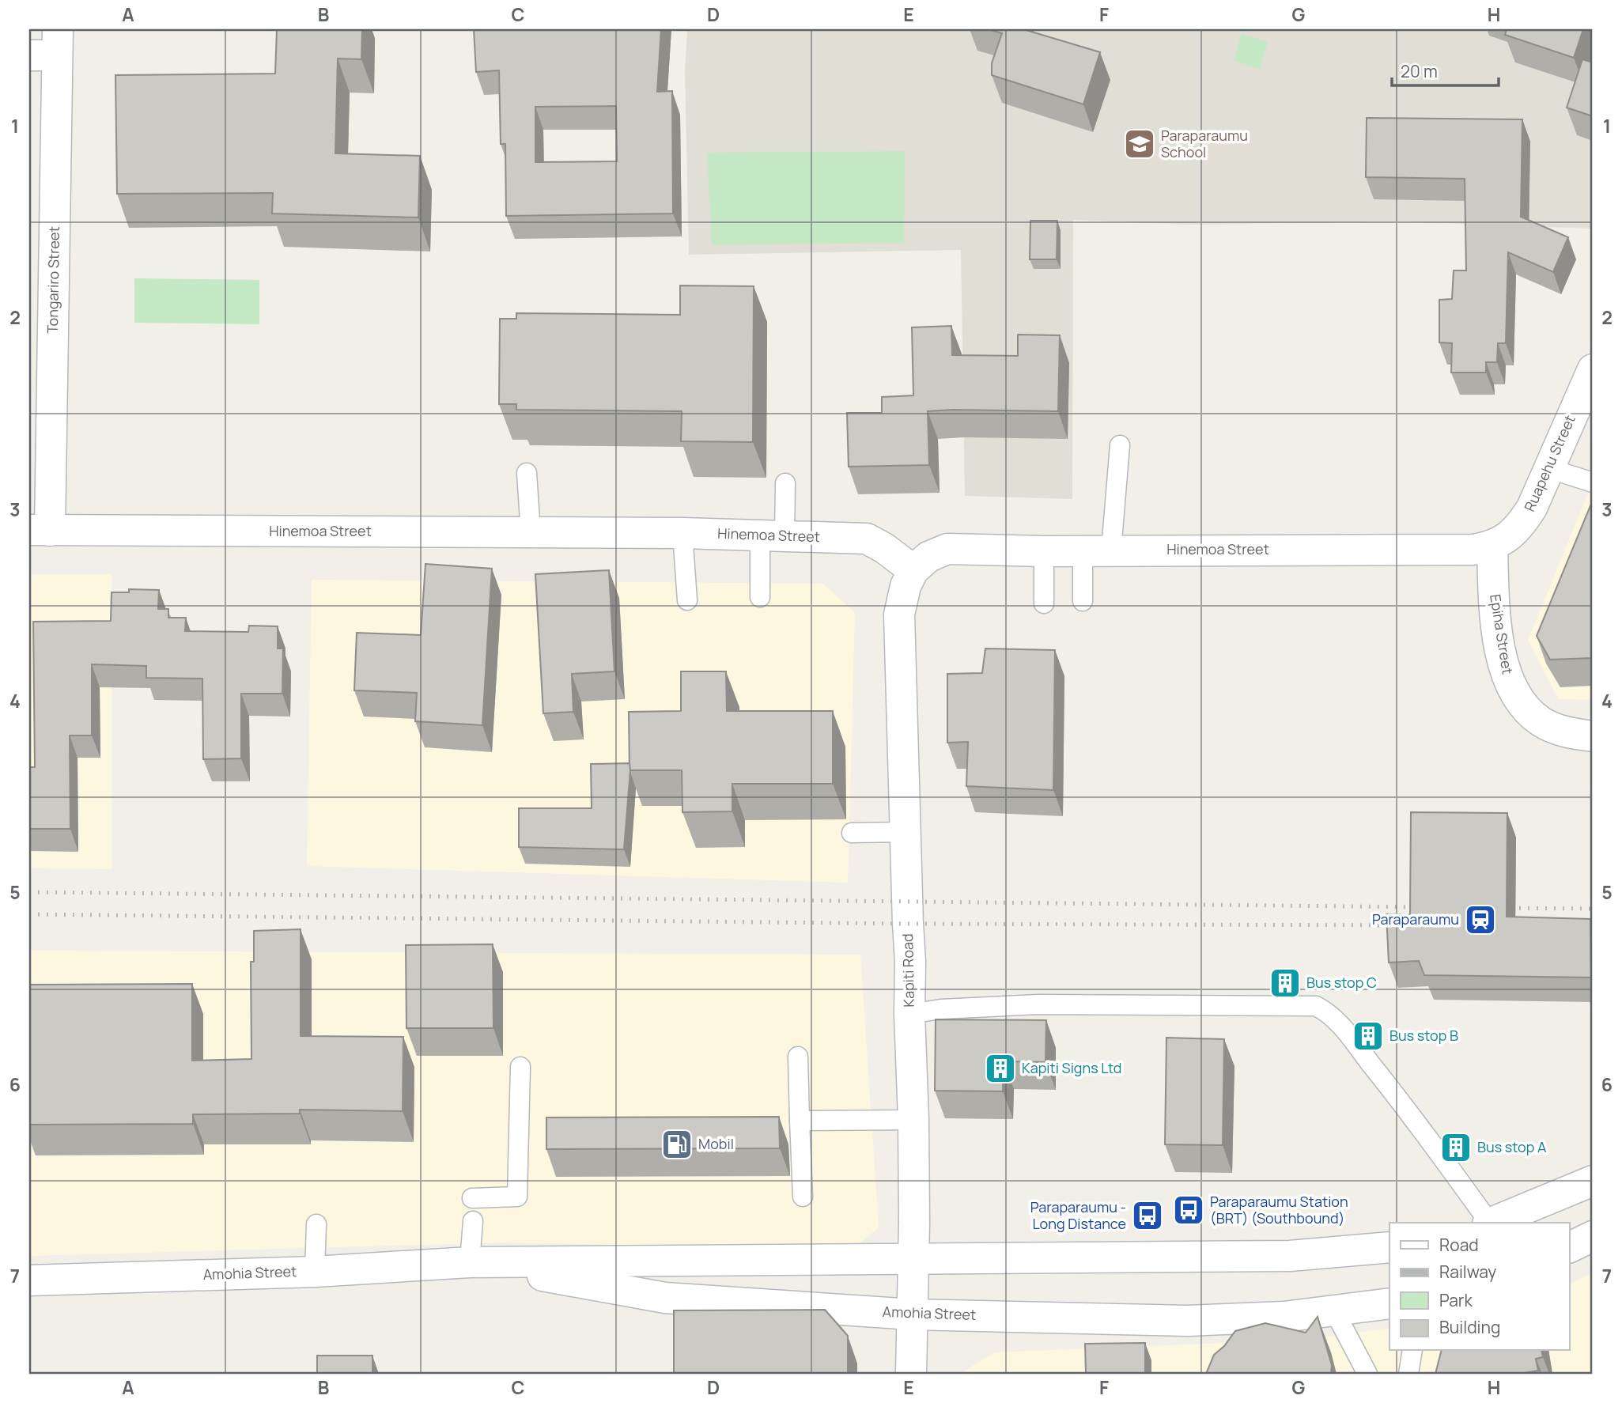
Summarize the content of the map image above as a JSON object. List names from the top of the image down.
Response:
{
  "streets": {
    "street": [
      "Tongariro Street",
      "Ruapehu Street",
      "Hinemoa Street",
      "Epiha Street",
      "Kapiti Road",
      "Amohia Street"
    ]
  },
  "crossings": [
    ["Tongariro Street", "Hinemoa Street"],
    ["Ruapehu Street", "Hinemoa Street"],
    ["Ruapehu Street", "Epiha Street"],
    ["Hinemoa Street", "Epiha Street"],
    ["Hinemoa Street", "Kapiti Road"],
    ["Kapiti Road", "Amohia Street"]
  ],
  "places": {
    "school or university": ["Paraparaumu School"],
    "station": ["Paraparaumu"],
    "building": [
      "Bus stop C",
      "Bus stop B",
      "Kapiti Signs Ltd",
      "Bus stop A"
    ],
    "fuel station": ["Mobil"],
    "bus stop": ["Paraparaumu Station (BRT) (Southbound)", "Paraparaumu - Long Distance"]
  },
  "legend": [
    "Road",
    "Railway",
    "Park",
    "Building"
  ],
  "scale_bar": "20 m",
  "grid": {
    "columns": [
      "A",
      "B",
      "C",
      "D",
      "E",
      "F",
      "G",
      "H"
    ],
    "rows": [
      "1",
      "2",
      "3",
      "4",
      "5",
      "6",
      "7"
    ]
  }
}
